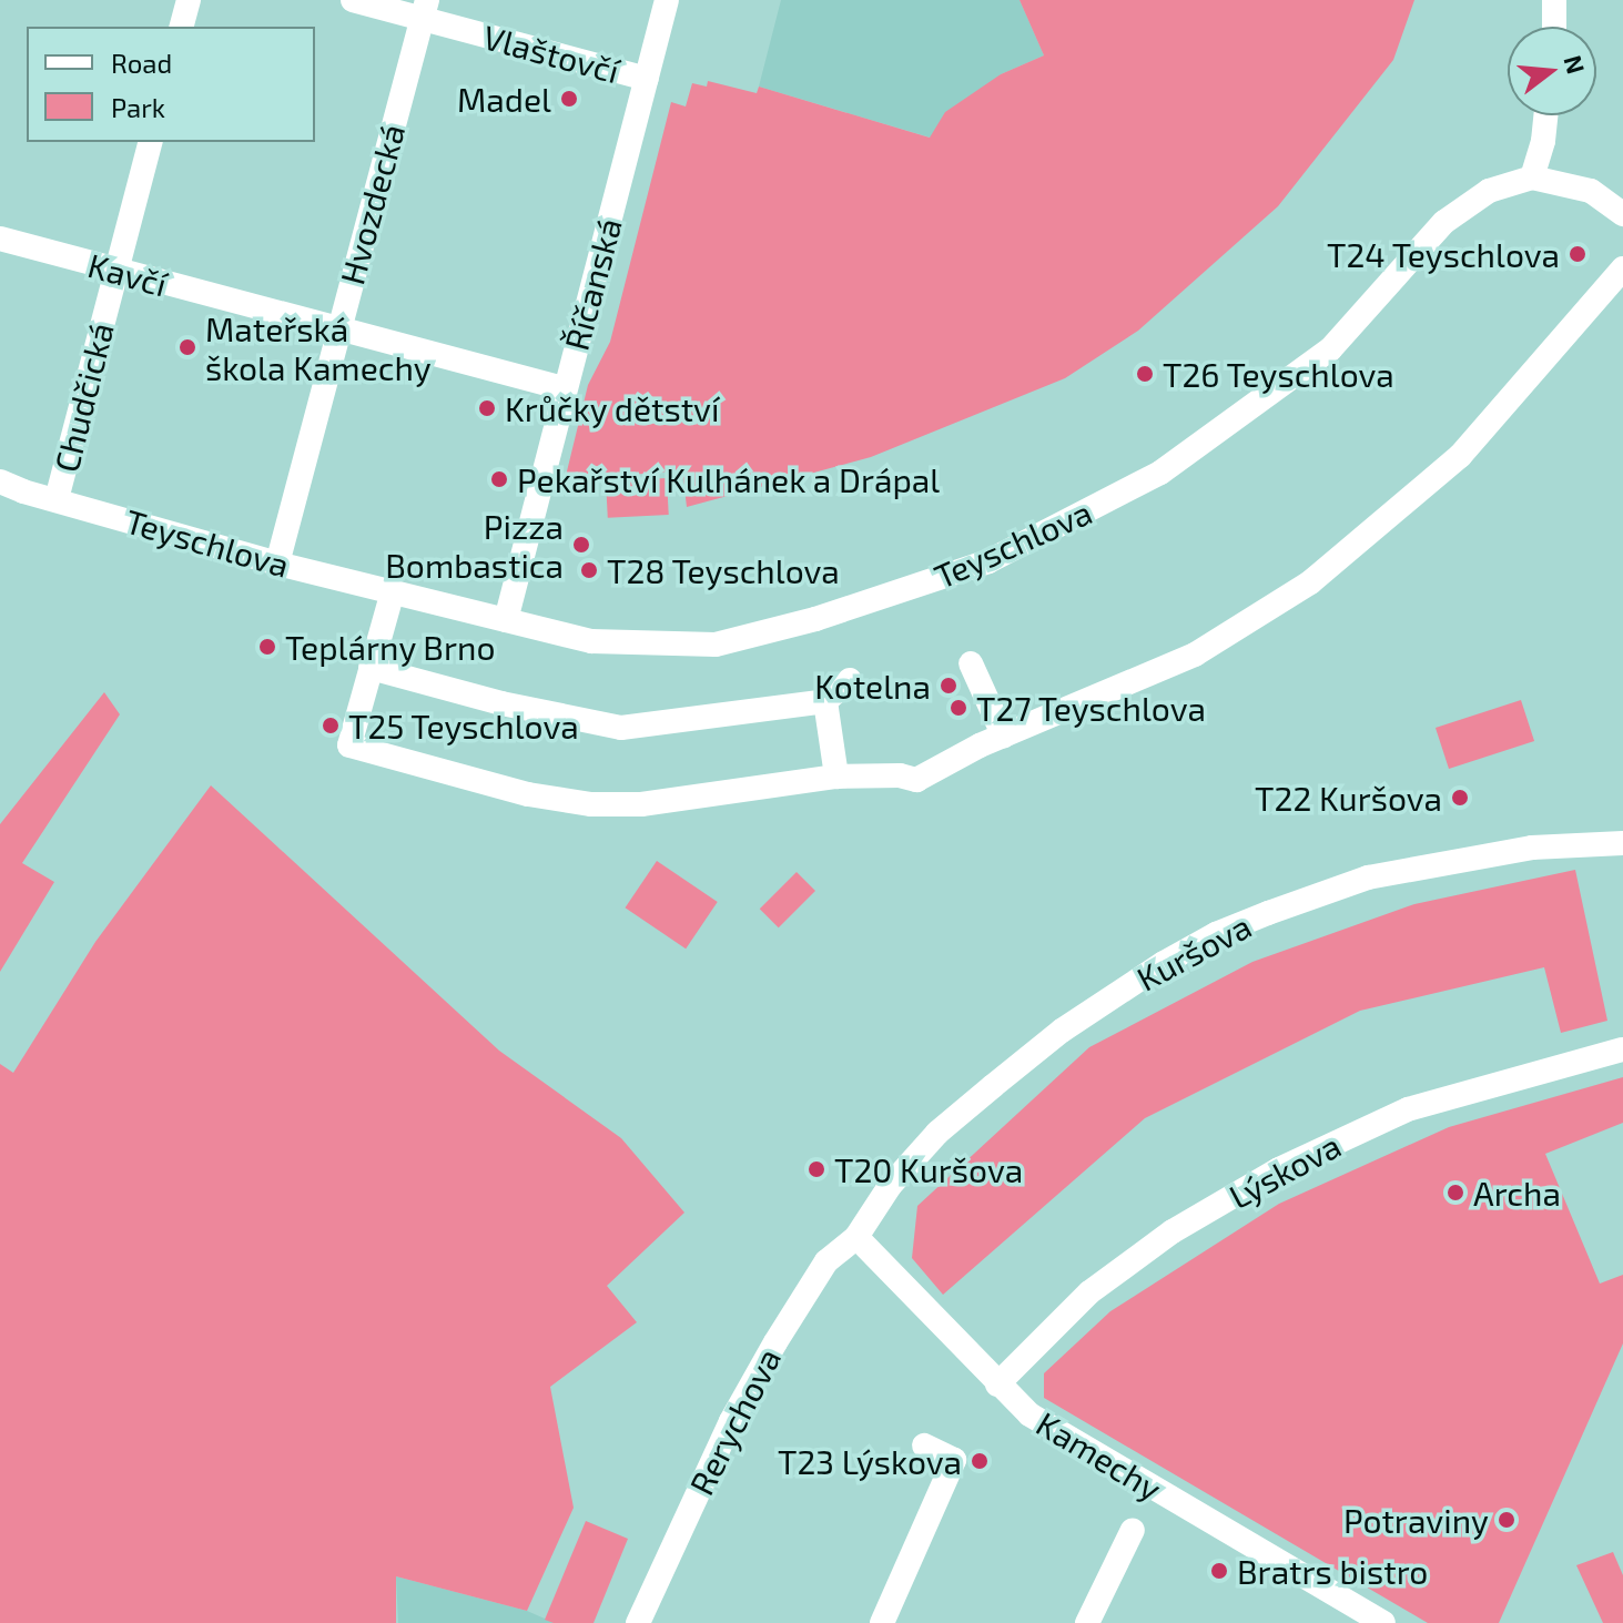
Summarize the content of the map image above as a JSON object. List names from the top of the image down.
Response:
{
  "streets": {
    "street": [
      "Vlaštovčí",
      "Hvozdecká",
      "Kavčí",
      "Říčanská",
      "Chudčická",
      "Teyschlova",
      "Kuršova",
      "Lýskova",
      "Rerychova",
      "Kamechy"
    ]
  },
  "crossings": [
    ["Vlaštovčí", "Hvozdecká"],
    ["Vlaštovčí", "Říčanská"],
    ["Hvozdecká", "Kavčí"],
    ["Hvozdecká", "Teyschlova"],
    ["Kavčí", "Říčanská"],
    ["Kavčí", "Chudčická"],
    ["Říčanská", "Teyschlova"],
    ["Chudčická", "Teyschlova"],
    ["Kuršova", "Rerychova"],
    ["Kuršova", "Kamechy"],
    ["Lýskova", "Kamechy"],
    ["Rerychova", "Kamechy"]
  ],
  "places": [
    "Madel",
    "T24 Teyschlova",
    "Mateřská škola Kamechy",
    "T26 Teyschlova",
    "Krůčky dětství",
    "Pekařství Kulhánek a Drápal",
    "Pizza Bombastica",
    "T28 Teyschlova",
    "Teplárny Brno",
    "Kotelna",
    "T27 Teyschlova",
    "T25 Teyschlova",
    "T22 Kuršova",
    "T20 Kuršova",
    "Archa",
    "T23 Lýskova",
    "Potraviny",
    "Bratrs bistro"
  ],
  "legend": ["Road", "Park"],
  "north": "right"
}
